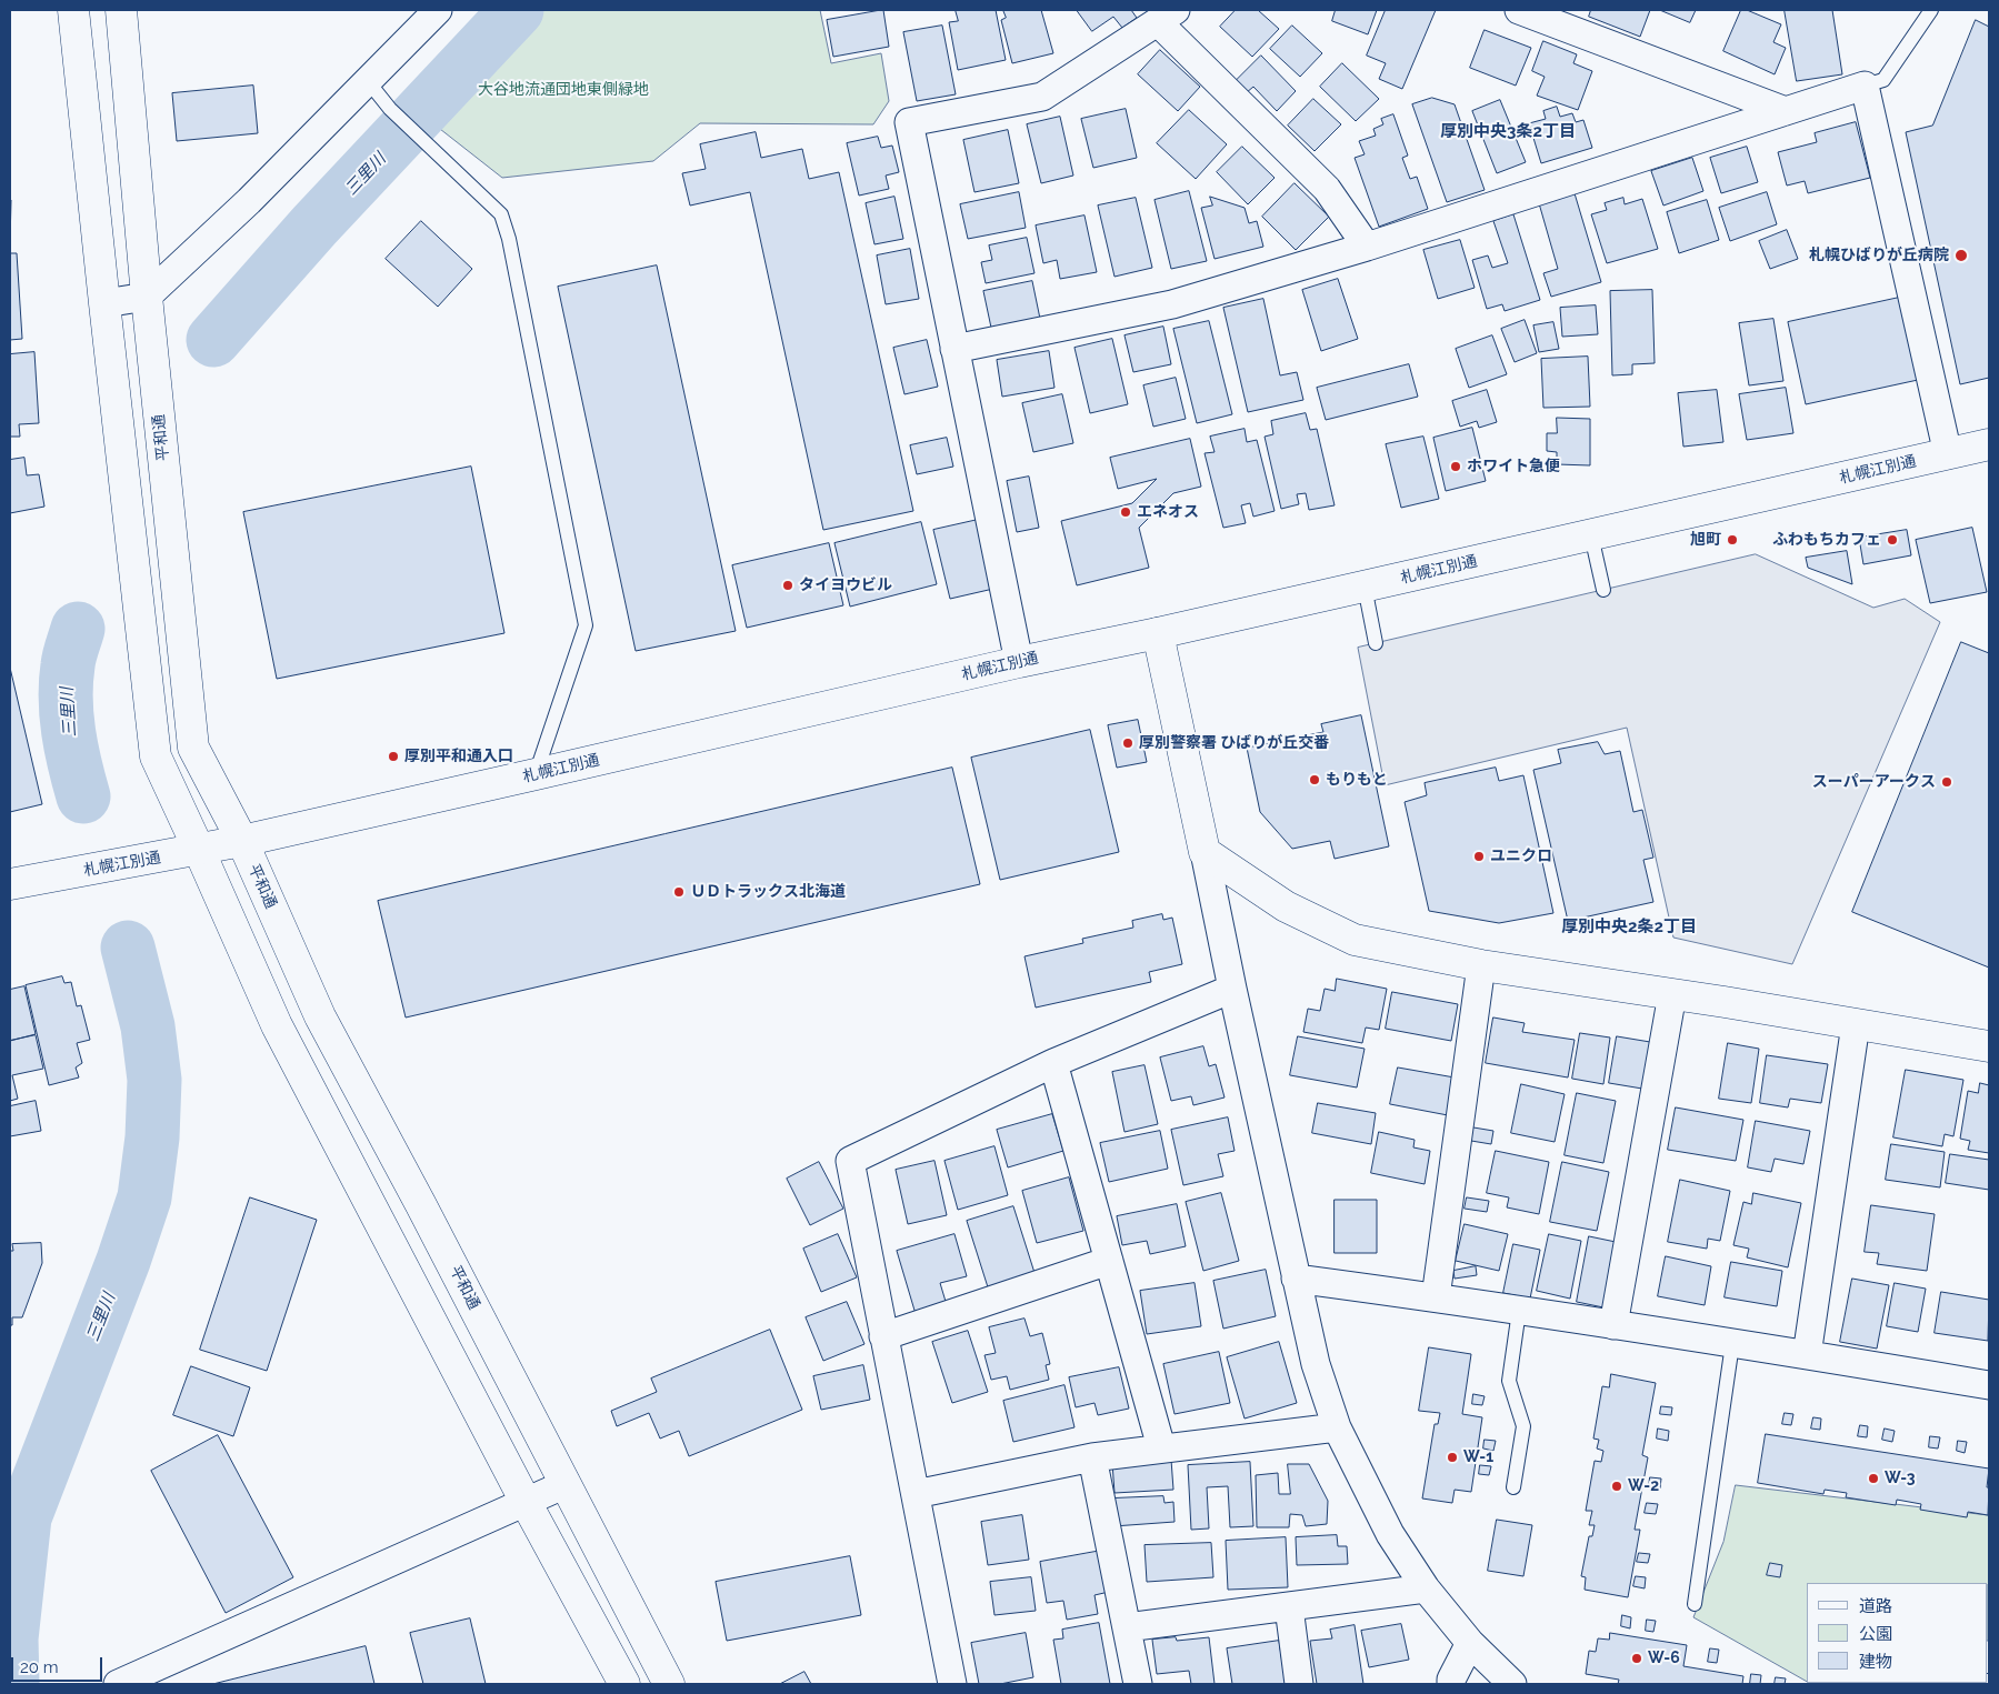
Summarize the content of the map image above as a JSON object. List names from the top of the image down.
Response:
{
  "streets": {
    "main road": ["平和通", "札幌江別通"]
  },
  "crossings": [
    ["平和通", "札幌江別通"]
  ],
  "districts": ["厚別中央3条2丁目", "厚別中央2条2丁目"],
  "water": ["三里川"],
  "parks": ["大谷地流通団地東側緑地"],
  "places": [
    "札幌ひばりが丘病院",
    "ホワイト急便",
    "エネオス",
    "旭町",
    "ふわもちカフェ",
    "タイヨウビル",
    "厚別警察署 ひばりが丘交番",
    "厚別平和通入口",
    "もりもと",
    "スーパーアークス",
    "ユニクロ",
    "ＵＤトラックス北海道",
    "W-1",
    "W-3",
    "W-2",
    "W-6"
  ],
  "legend": ["道路", "公園", "建物"],
  "scale_bar": "20 m"
}
